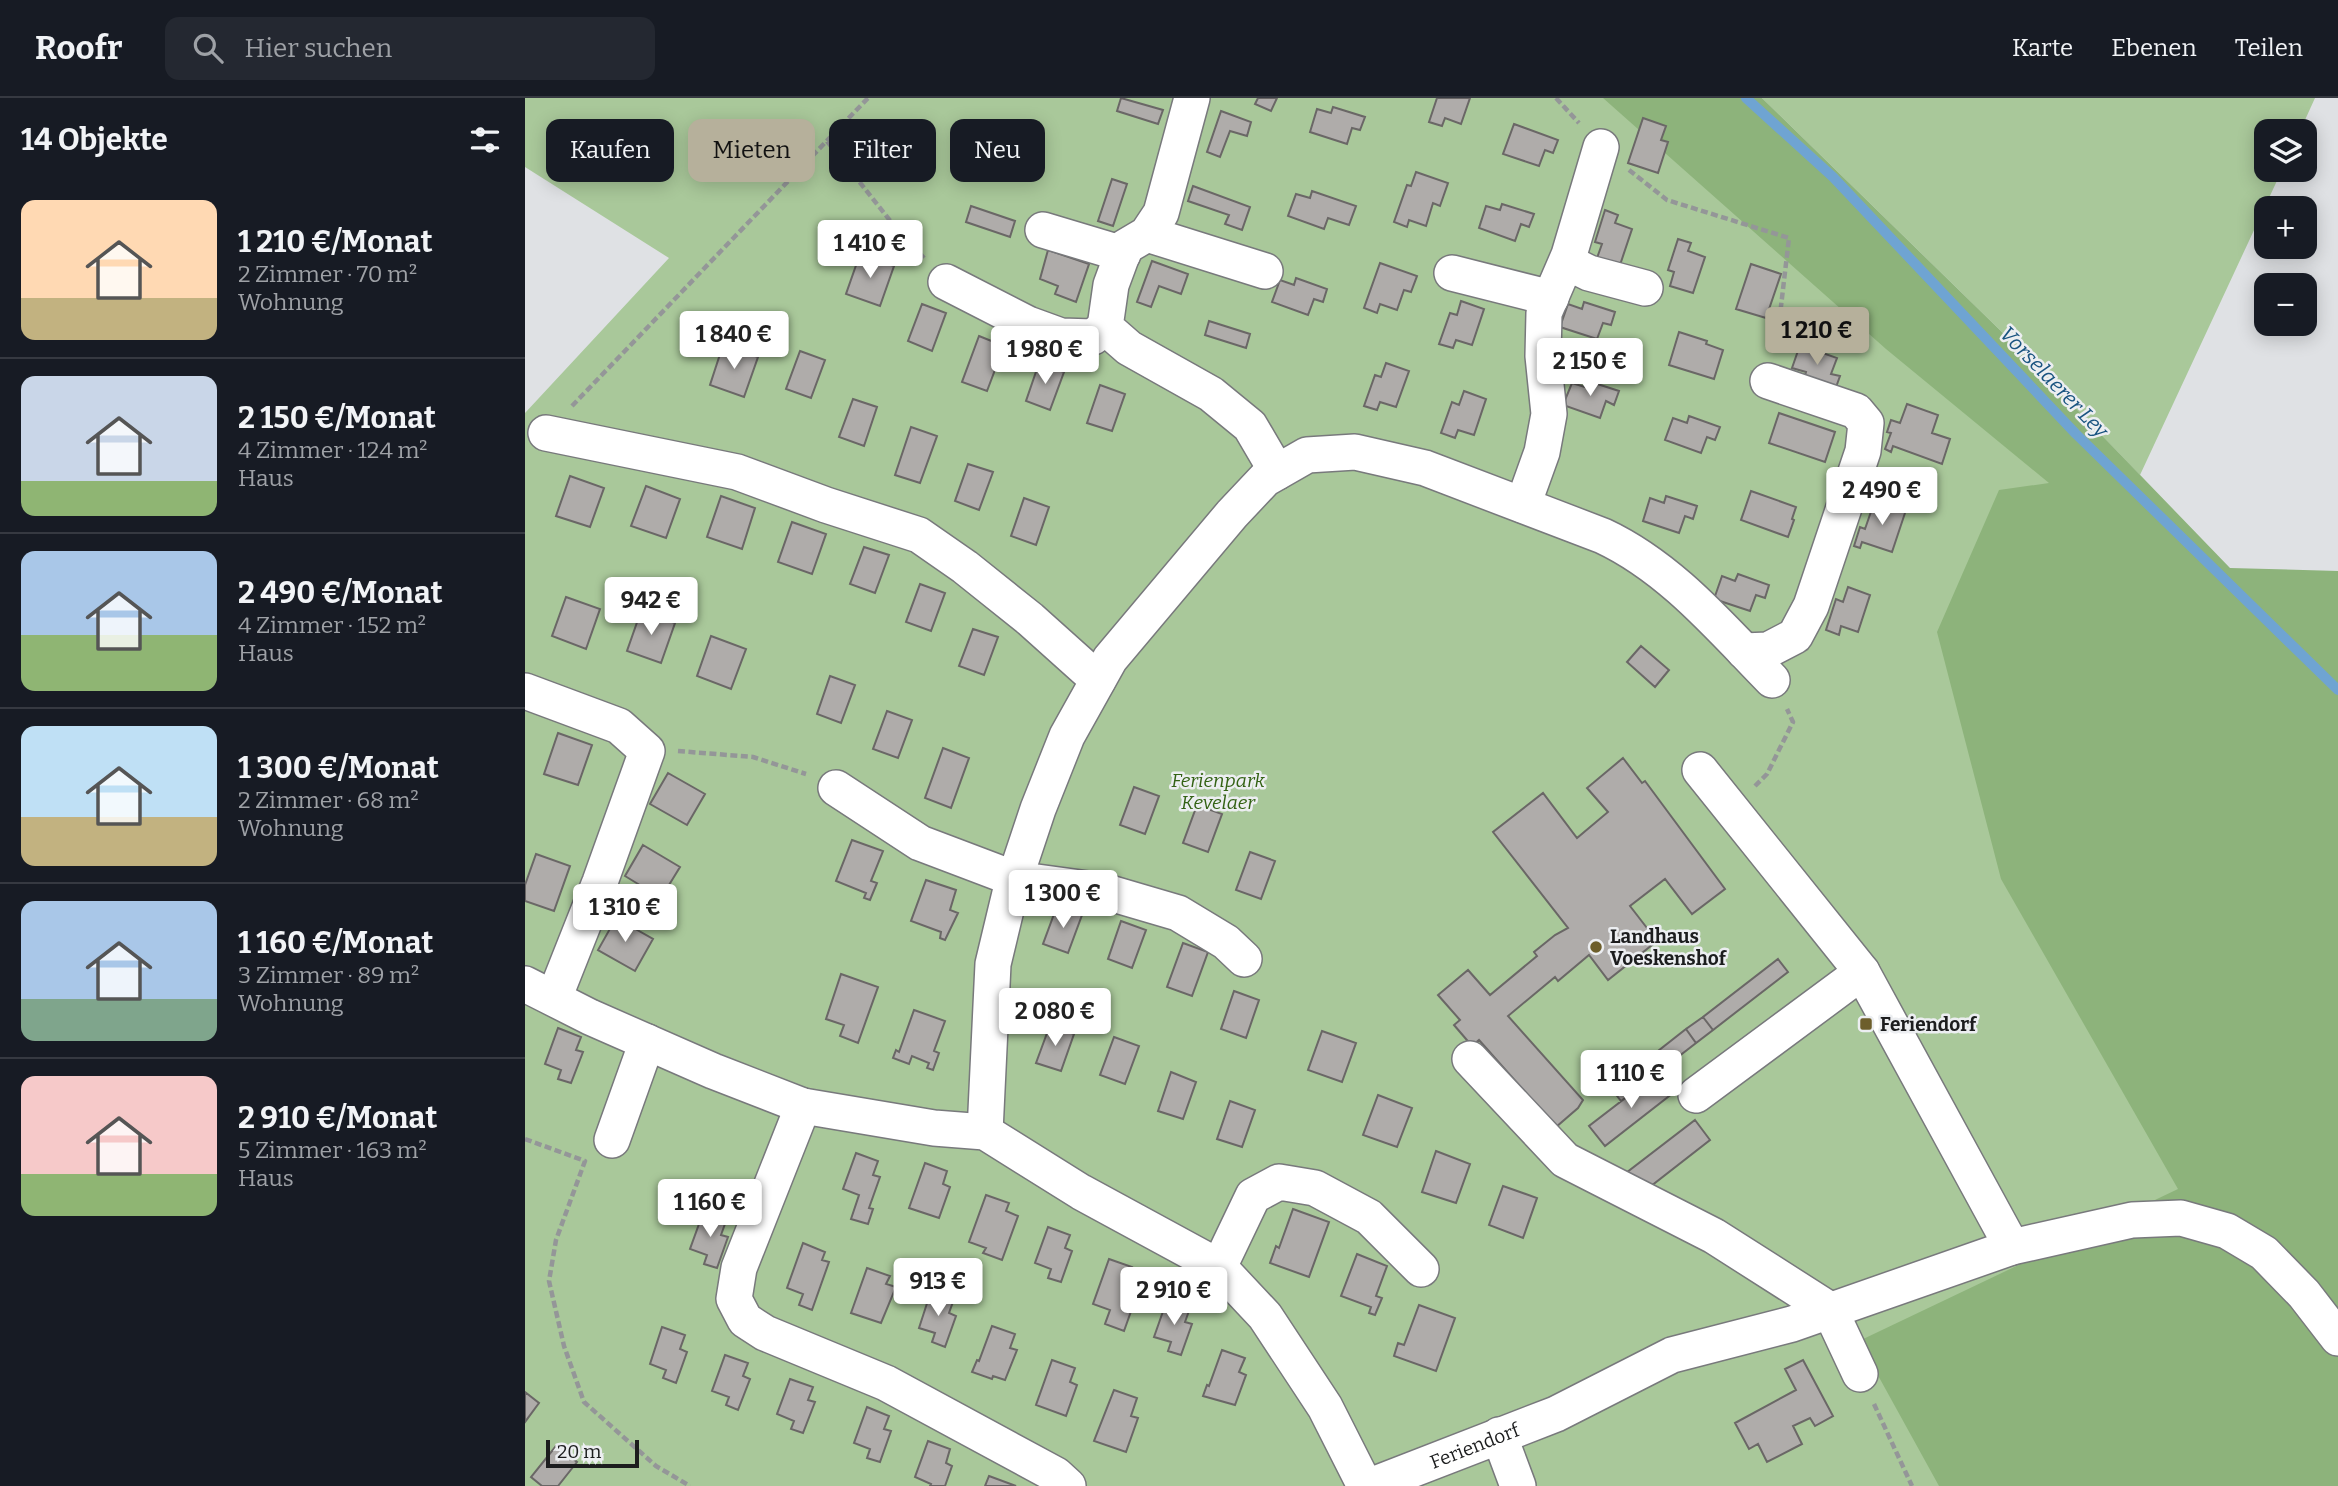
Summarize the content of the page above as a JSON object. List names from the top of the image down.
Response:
{
  "streets": {
    "lane": ["Feriendorf"]
  },
  "water": ["Vorselaerer Ley"],
  "parks": ["Ferienpark Kevelaer"],
  "places": {
    "other": ["Landhaus Voeskenshof"],
    "transit": ["Feriendorf"]
  },
  "scale_bar": "20 m",
  "page": {
    "header": "Roofr",
    "search": "Hier suchen",
    "nav": ["Karte", "Ebenen", "Teilen"],
    "heading": "14 Objekte",
    "map_buttons": ["+", "−"],
    "chip": [
      "Kaufen",
      "Mieten",
      "Filter",
      "Neu"
    ],
    "list": [
      {
        "name": "1 210 €/Monat",
        "note": "2 Zimmer · 70 m² · Wohnung"
      },
      {
        "name": "2 150 €/Monat",
        "note": "4 Zimmer · 124 m² · Haus"
      },
      {
        "name": "2 490 €/Monat",
        "note": "4 Zimmer · 152 m² · Haus"
      },
      {
        "name": "1 300 €/Monat",
        "note": "2 Zimmer · 68 m² · Wohnung"
      },
      {
        "name": "1 160 €/Monat",
        "note": "3 Zimmer · 89 m² · Wohnung"
      },
      {
        "name": "2 910 €/Monat",
        "note": "5 Zimmer · 163 m² · Haus"
      }
    ],
    "price": [
      "1 410 €",
      "1 210 €",
      "1 840 €",
      "1 980 €",
      "2 150 €",
      "2 490 €",
      "942 €",
      "1 300 €",
      "1 310 €",
      "2 080 €",
      "1 110 €",
      "1 160 €",
      "913 €",
      "2 910 €"
    ],
    "scale": "20 m"
  }
}
